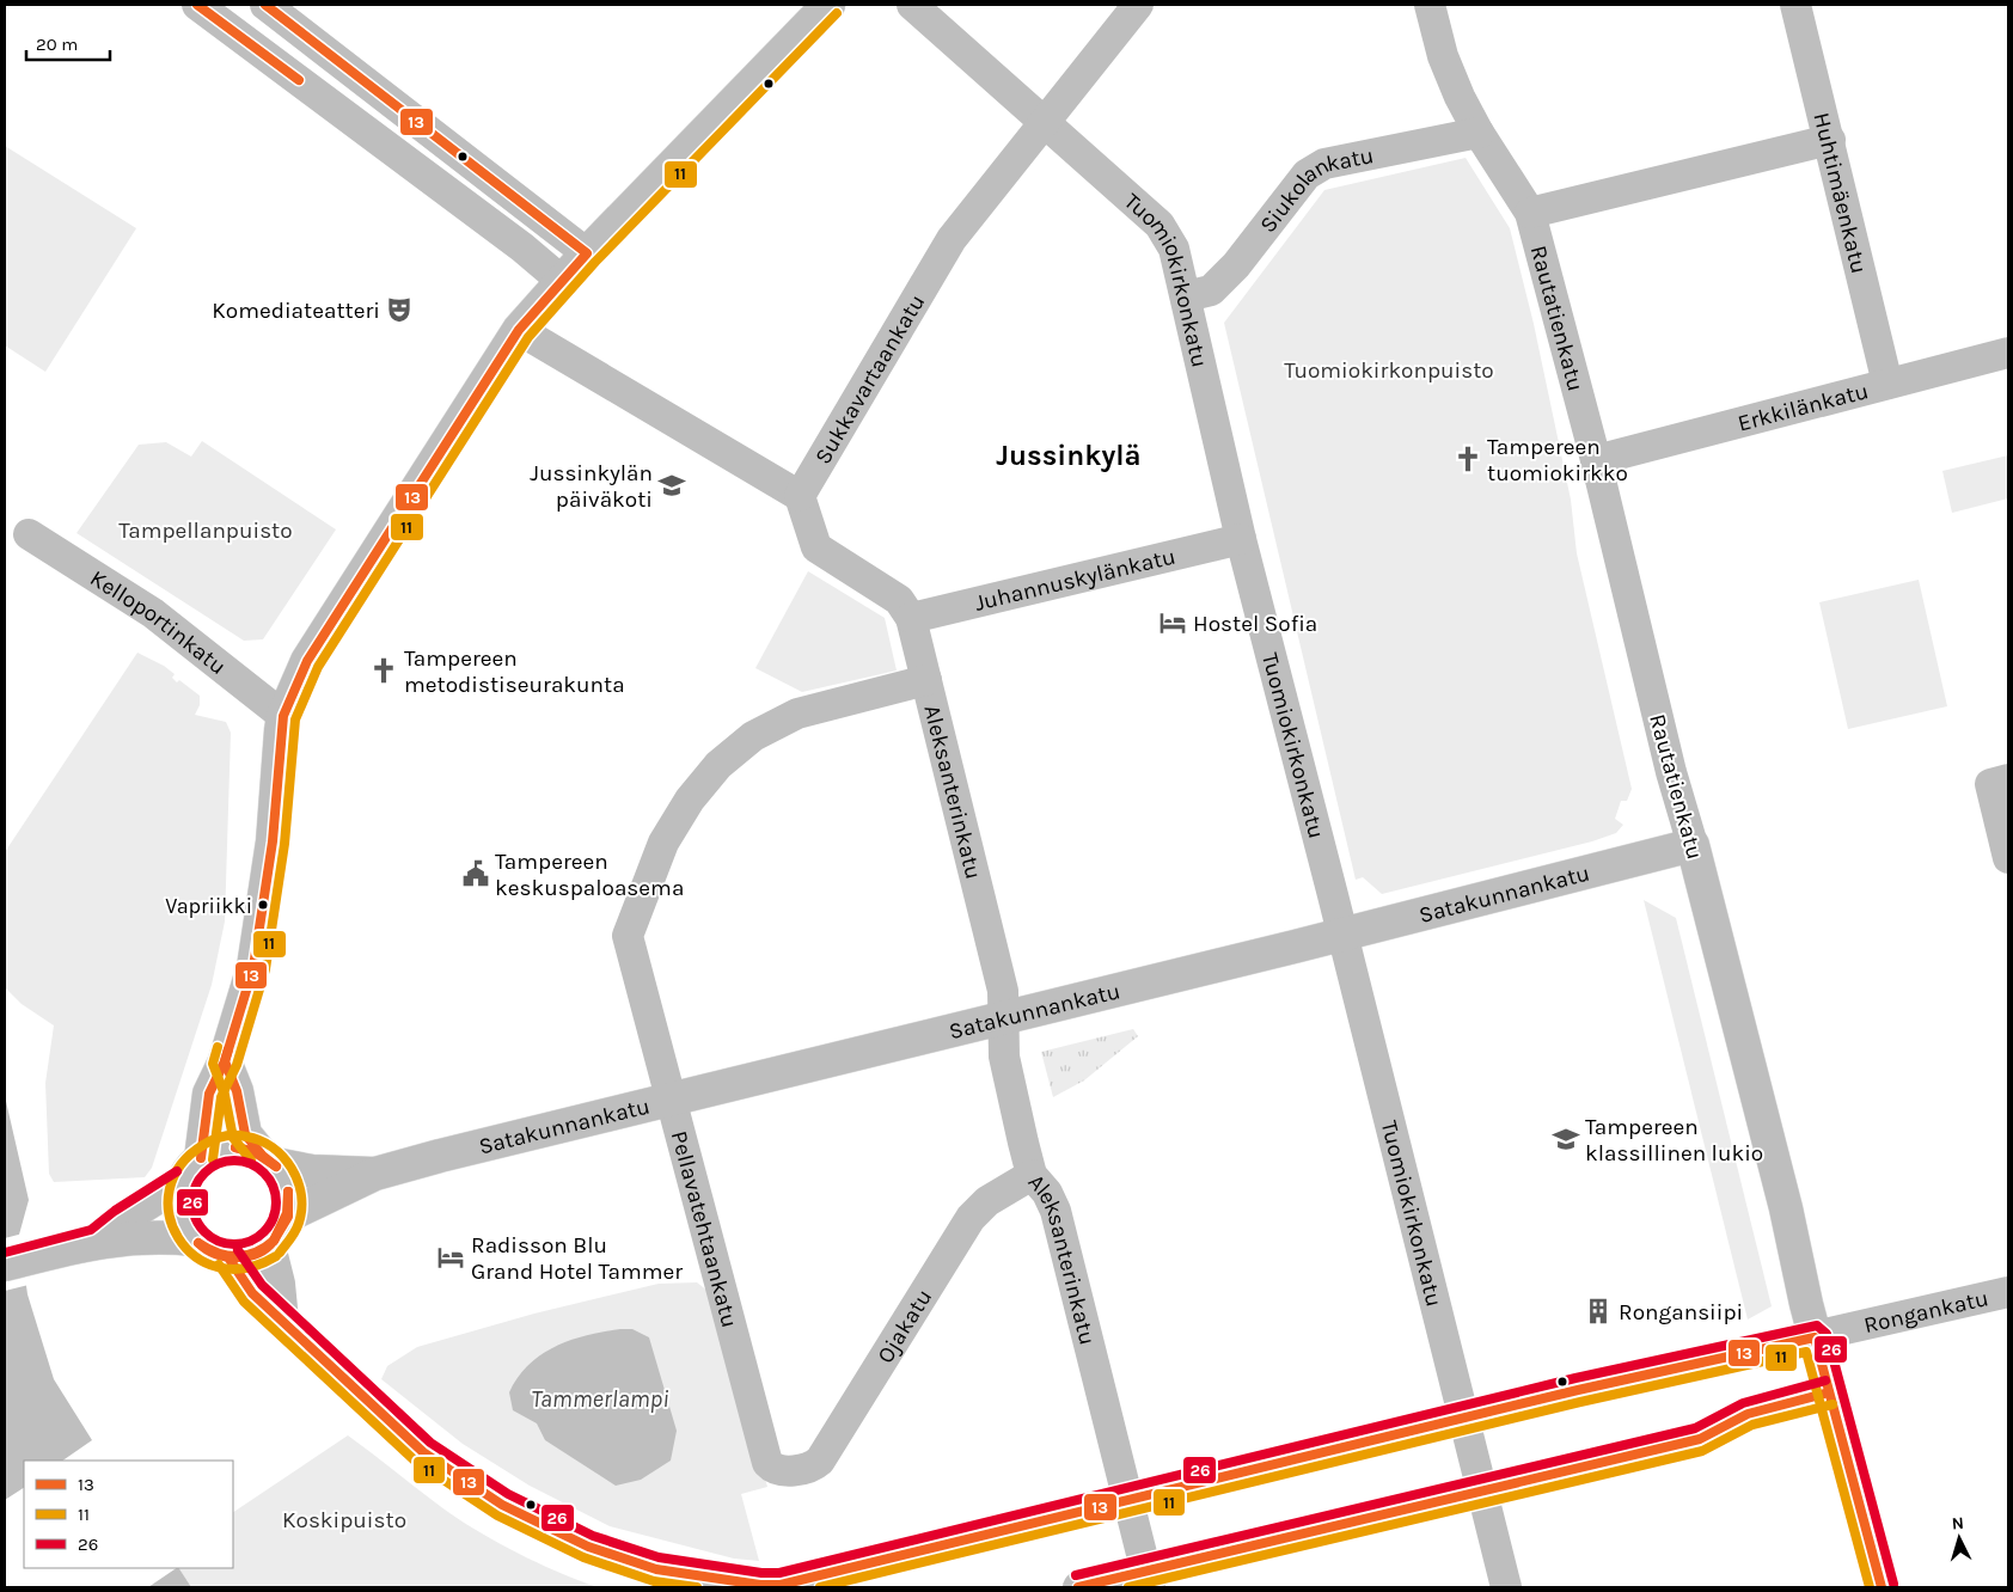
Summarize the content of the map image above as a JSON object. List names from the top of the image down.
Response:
{
  "streets": {
    "main road": ["Rautatienkatu", "Satakunnankatu"],
    "street": [
      "Huhtimäenkatu",
      "Siukolankatu",
      "Tuomiokirkonkatu",
      "Sukkavartaankatu",
      "Erkkilänkatu",
      "Juhannuskylänkatu",
      "Kelloportinkatu",
      "Aleksanterinkatu",
      "Pellavatehtaankatu",
      "Rongankatu",
      "Ojakatu"
    ]
  },
  "crossings": [
    ["Huhtimäenkatu", "Erkkilänkatu"],
    ["Siukolankatu", "Tuomiokirkonkatu"],
    ["Siukolankatu", "Rautatienkatu"],
    ["Tuomiokirkonkatu", "Sukkavartaankatu"],
    ["Tuomiokirkonkatu", "Juhannuskylänkatu"],
    ["Tuomiokirkonkatu", "Satakunnankatu"],
    ["Tuomiokirkonkatu", "Rongankatu"],
    ["Rautatienkatu", "Erkkilänkatu"],
    ["Rautatienkatu", "Satakunnankatu"],
    ["Rautatienkatu", "Rongankatu"],
    ["Juhannuskylänkatu", "Aleksanterinkatu"],
    ["Aleksanterinkatu", "Satakunnankatu"],
    ["Aleksanterinkatu", "Pellavatehtaankatu"],
    ["Aleksanterinkatu", "Rongankatu"],
    ["Aleksanterinkatu", "Ojakatu"],
    ["Satakunnankatu", "Pellavatehtaankatu"],
    ["Satakunnankatu", "Rongankatu"],
    ["Pellavatehtaankatu", "Ojakatu"]
  ],
  "districts": ["Jussinkylä"],
  "water": ["Tammerlampi"],
  "parks": ["Tuomiokirkonpuisto", "Tampellanpuisto", "Koskipuisto"],
  "places": {
    "theatre": ["Komediateatteri"],
    "church": ["Tampereen tuomiokirkko", "Tampereen metodistiseurakunta"],
    "school or university": ["Jussinkylän päiväkoti", "Tampereen klassillinen lukio"],
    "hotel": ["Hostel Sofia", "Radisson Blu Grand Hotel Tammer"],
    "public building": ["Tampereen keskuspaloasema"],
    "other": ["Vapriikki"],
    "building": ["Rongansiipi"]
  },
  "lines": ["transit line 13", "transit line 11", "transit line 26"],
  "legend": ["13", "11", "26"],
  "scale_bar": "20 m",
  "north": "top"
}
